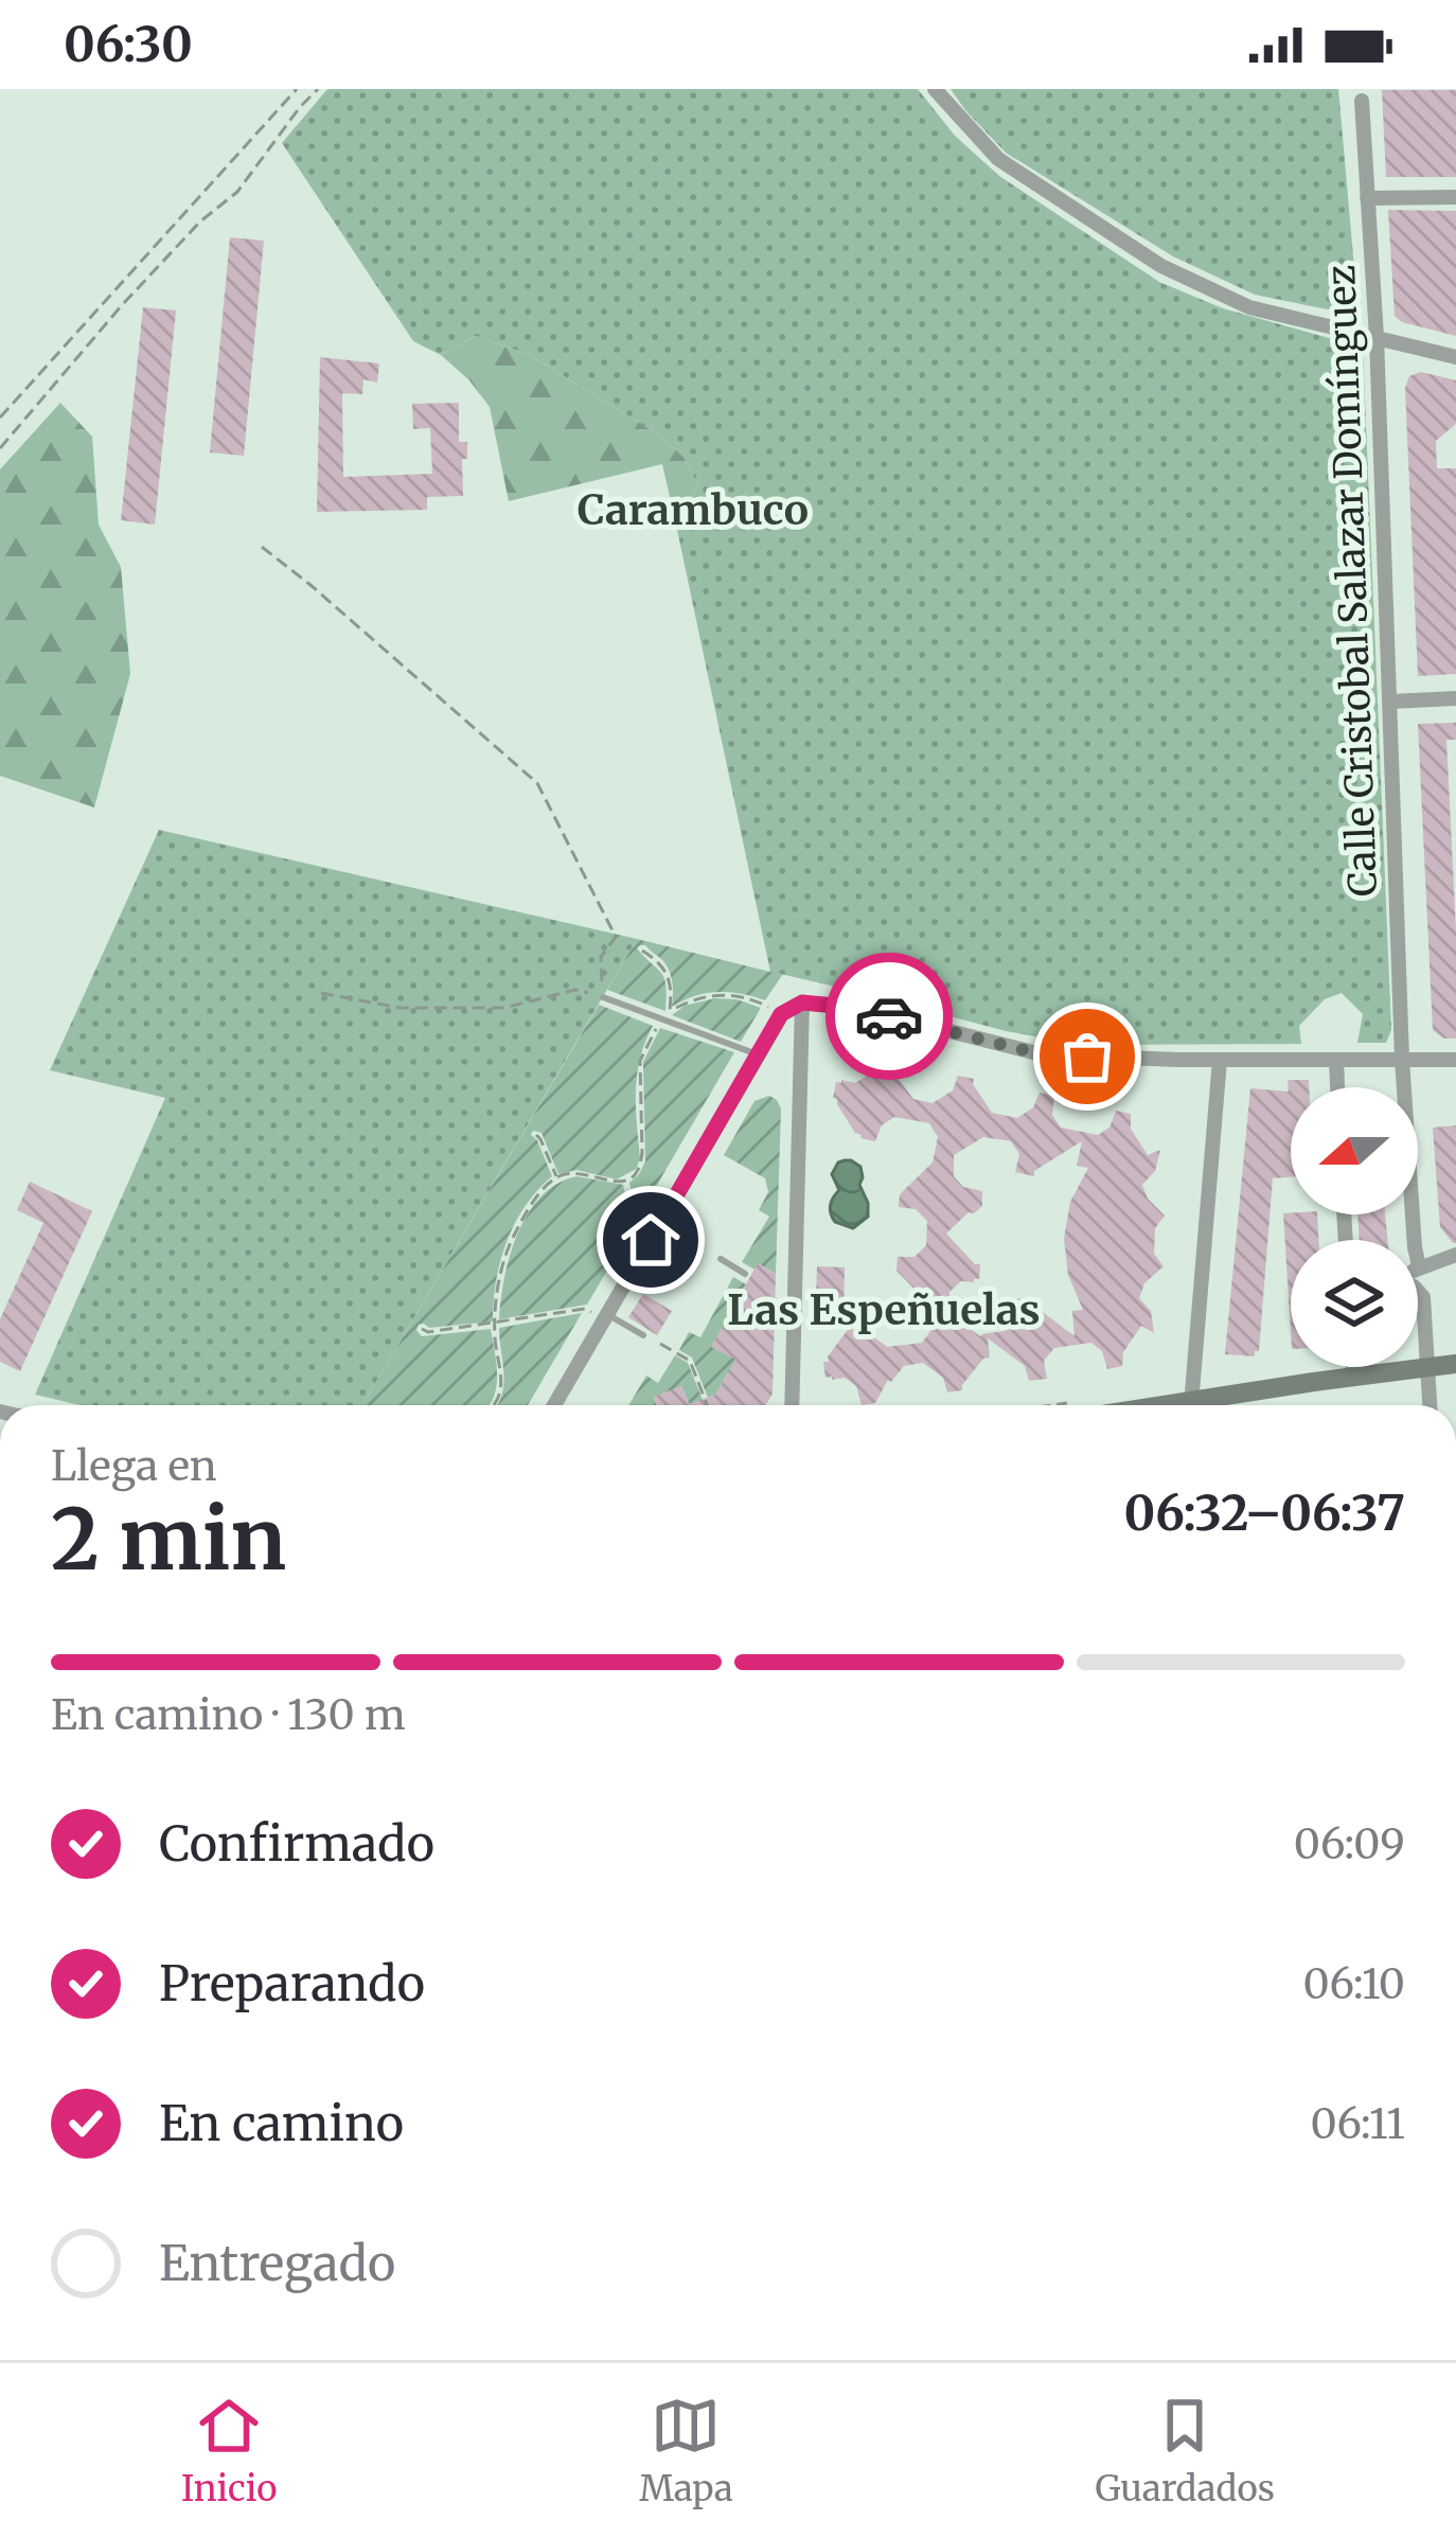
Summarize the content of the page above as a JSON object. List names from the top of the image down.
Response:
{
  "streets": {
    "street": ["Calle Cristobal Salazar Domínguez"]
  },
  "districts": ["Carambuco", "Las Espeñuelas"],
  "north": "left",
  "page": {
    "status": "06:30",
    "heading": ["2 min", "Llega en", "06:32–06:37"],
    "bar": "En camino · 130 m",
    "list": [
      ["Confirmado", "06:09"],
      ["Preparando", "06:10"],
      ["En camino", "06:11"],
      "Entregado"
    ],
    "tabs": ["Inicio", "Mapa", "Guardados"]
  }
}
